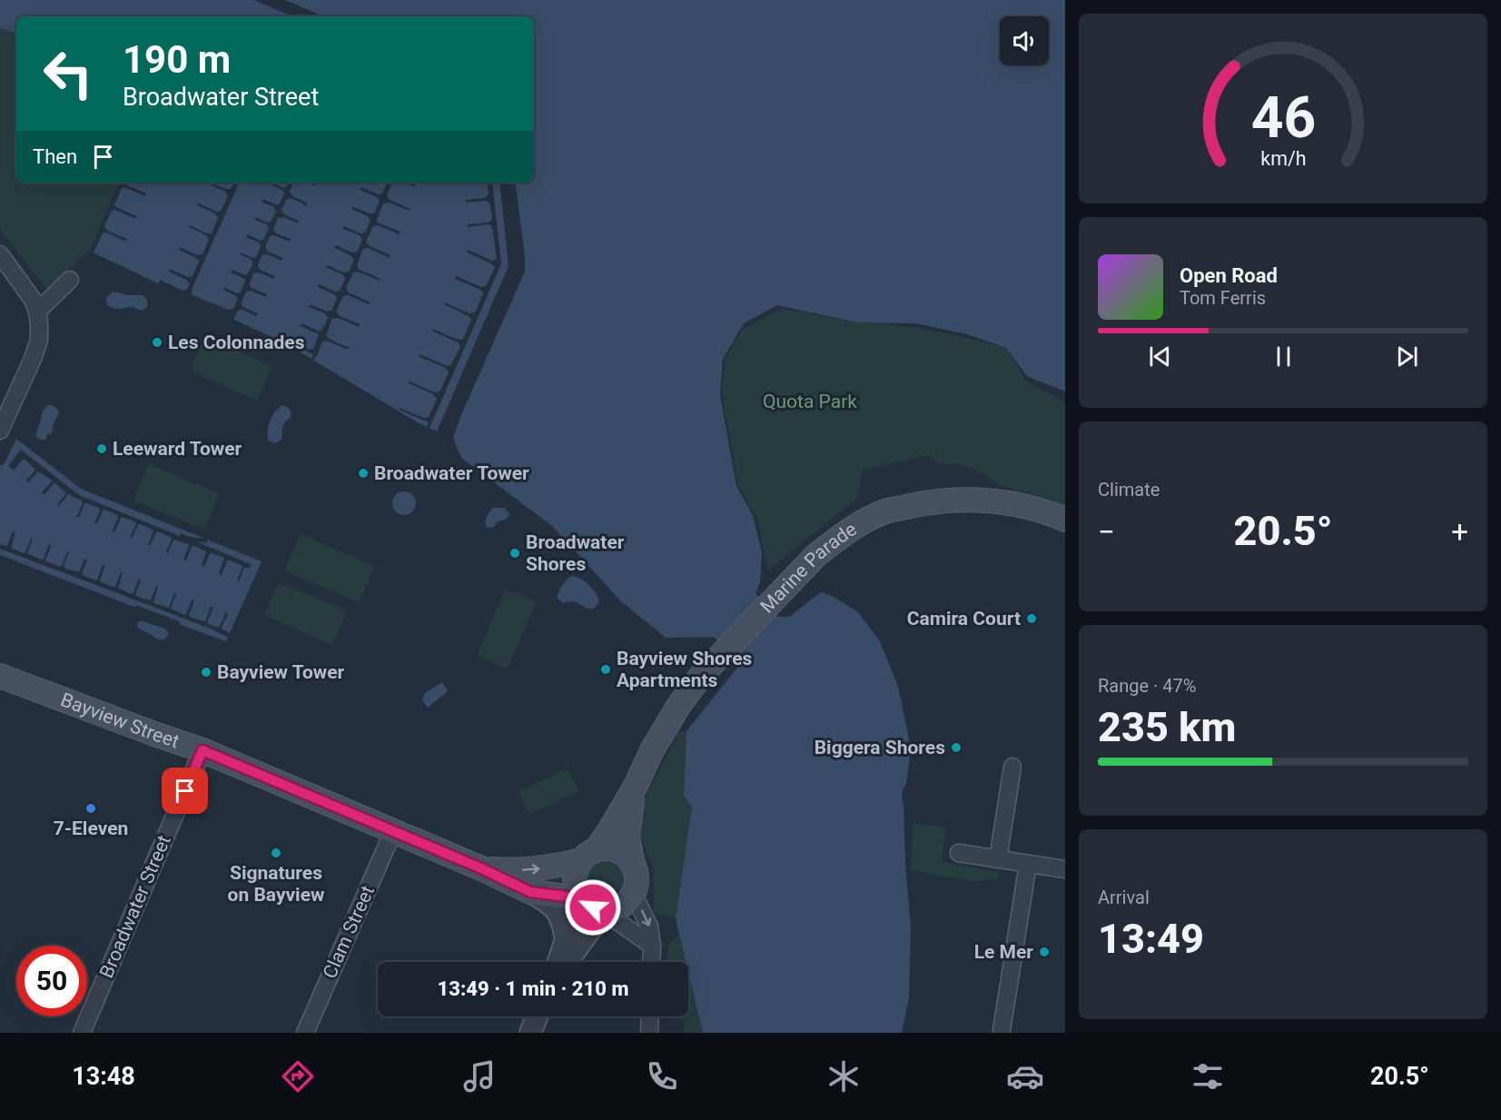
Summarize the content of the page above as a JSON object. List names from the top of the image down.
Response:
{
  "streets": {
    "main road": ["Marine Parade", "Bayview Street"],
    "street": ["Broadwater Street", "Clam Street"]
  },
  "crossings": [
    ["Marine Parade", "Bayview Street"],
    ["Bayview Street", "Broadwater Street"],
    ["Bayview Street", "Clam Street"]
  ],
  "parks": ["Quota Park"],
  "places": [
    "Les Colonnades",
    "Leeward Tower",
    "Broadwater Tower",
    "Broadwater Shores",
    "Camira Court",
    "Bayview Shores Apartments",
    "Bayview Tower",
    "Biggera Shores",
    "7-Eleven",
    "Signatures on Bayview",
    "Le Mer"
  ],
  "page": {
    "turn": ["190 m", "Broadwater Street"],
    "then": "Then",
    "song": ["Open Road", "Tom Ferris"],
    "tile": [
      "Climate",
      ["Range · 47%", "235 km"],
      ["Arrival", "13:49"]
    ],
    "heat": ["−", "20.5°", "+"],
    "limit": "50",
    "trip": "13:49 · 1 min · 210 m",
    "tabs": ["13:48", "20.5°"],
    "gauge": ["46", "km/h"]
  }
}
